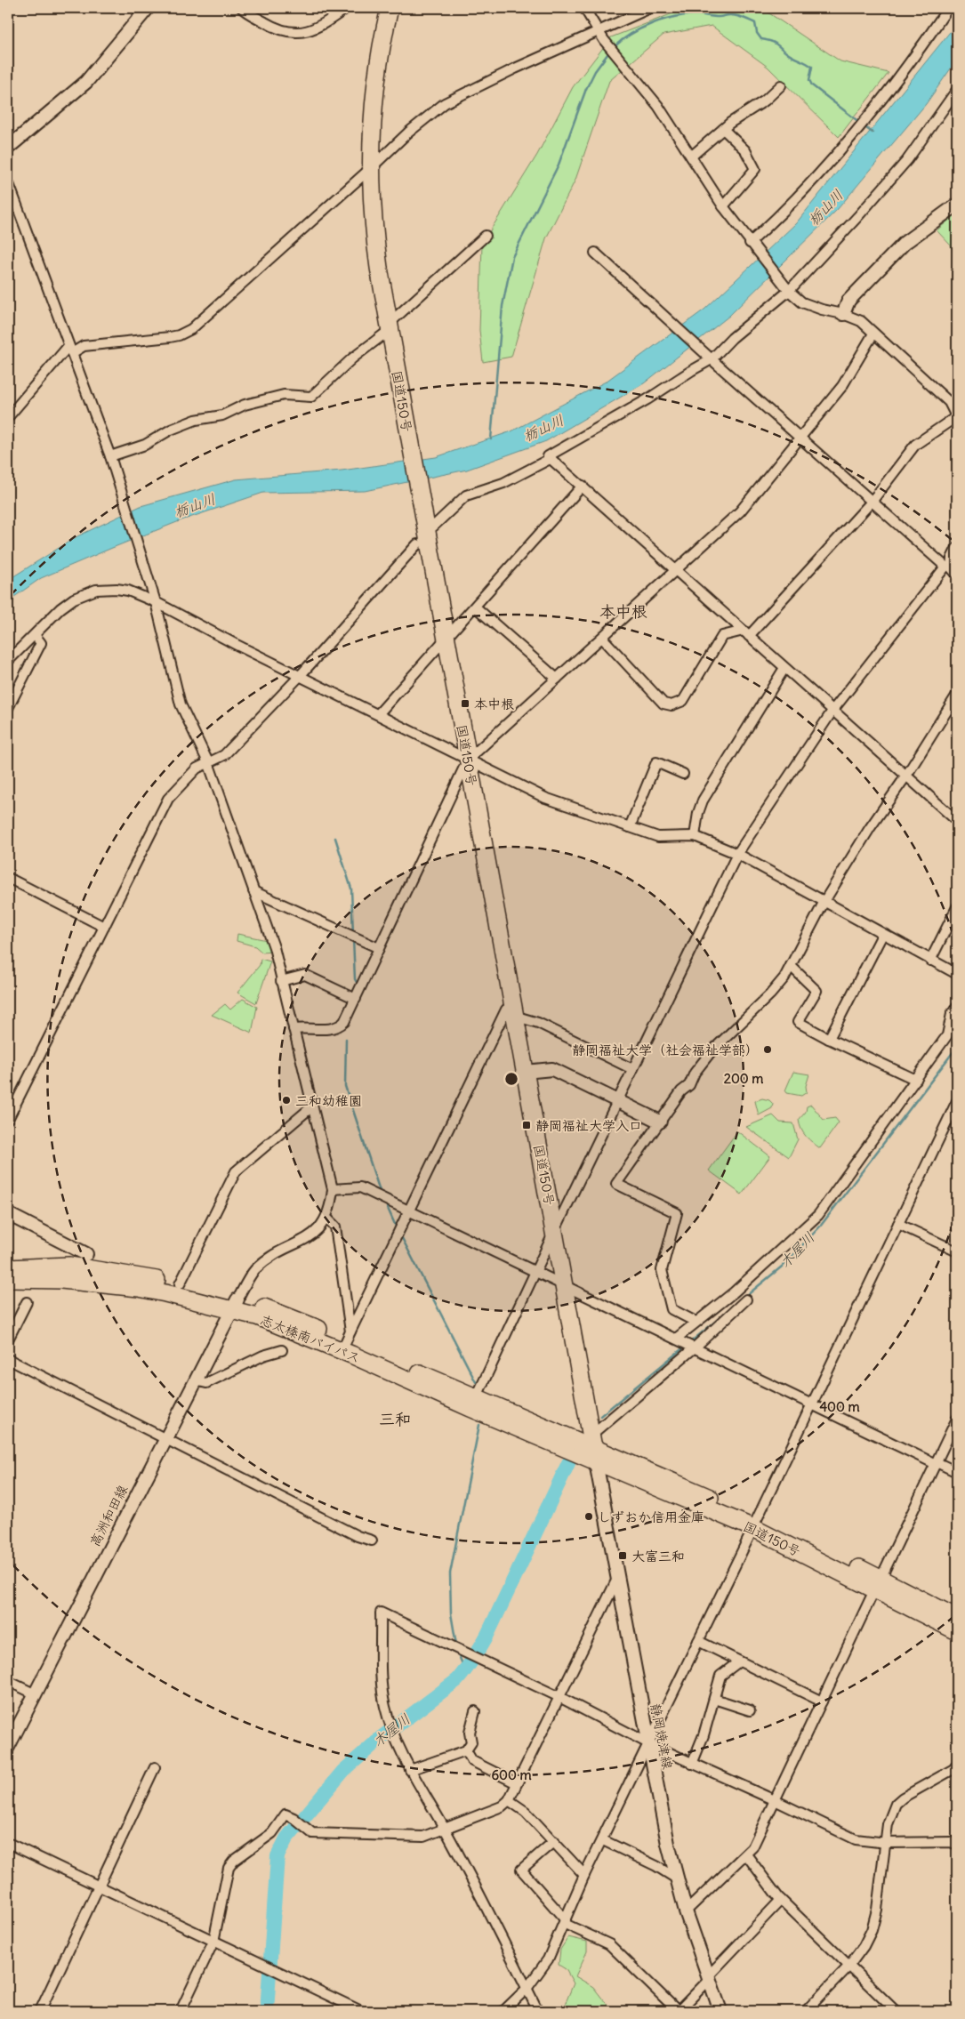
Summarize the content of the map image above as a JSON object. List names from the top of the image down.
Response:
{
  "streets": {
    "highway": ["国道150号", "志太榛南バイパス"],
    "main road": ["高洲和田線", "静岡焼津線"]
  },
  "crossings": [
    ["国道150号", "志太榛南バイパス"],
    ["国道150号", "静岡焼津線"],
    ["志太榛南バイパス", "高洲和田線"],
    ["志太榛南バイパス", "静岡焼津線"]
  ],
  "districts": ["本中根", "三和"],
  "water": ["栃山川", "木屋川"],
  "places": {
    "transit": ["本中根", "静岡福祉大学入口", "大富三和"],
    "other": ["静岡福祉大学（社会福祉学部）", "三和幼稚園", "しずおか信用金庫"]
  },
  "rings": ["200 m", "400 m", "600 m"]
}
